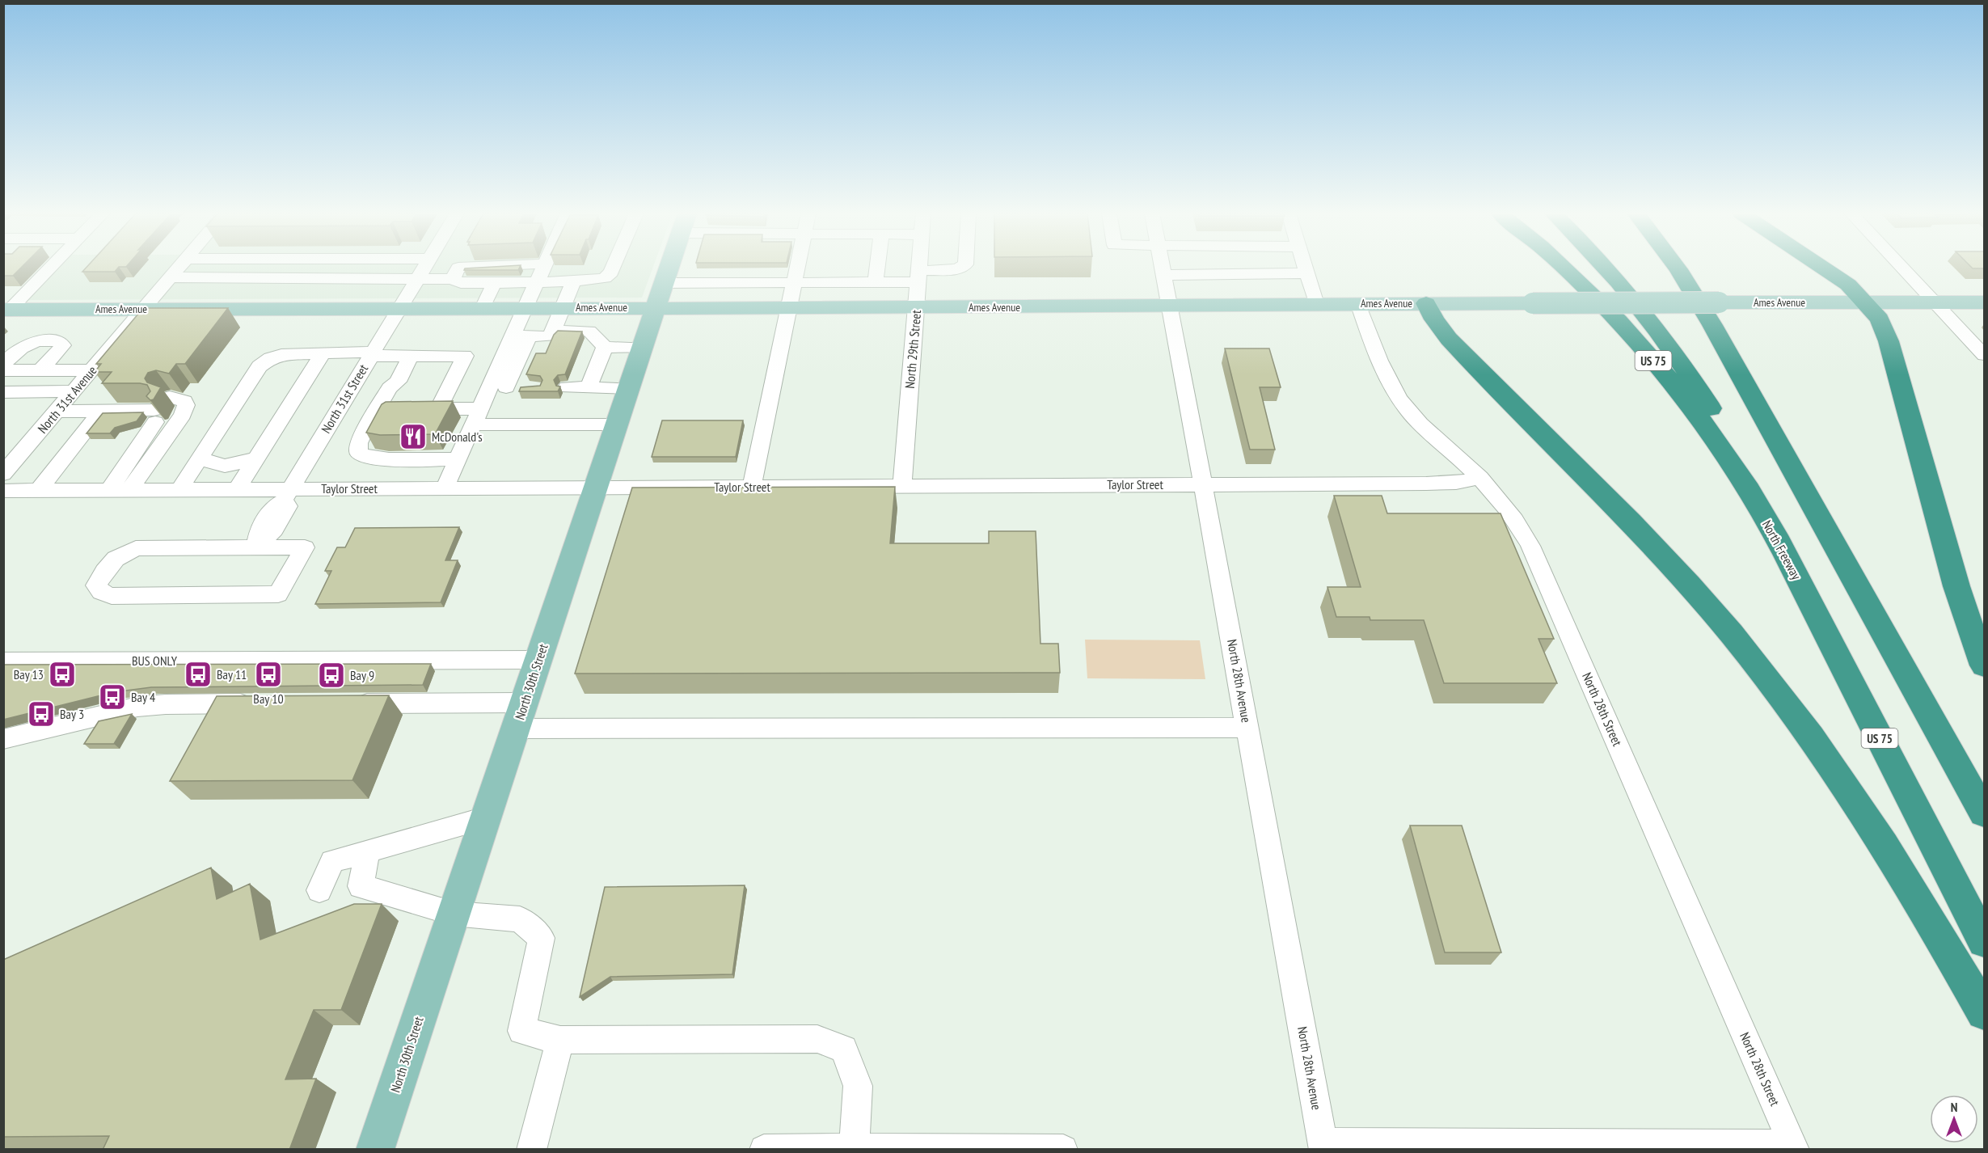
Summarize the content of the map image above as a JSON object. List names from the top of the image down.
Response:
{
  "streets": {
    "highway": ["US 75", "North Freeway"],
    "main road": ["Ames Avenue", "North 30th Street"],
    "street": [
      "North 29th Street",
      "North 31st Street",
      "North 31st Avenue",
      "Taylor Street",
      "BUS ONLY",
      "North 28th Avenue",
      "North 28th Street"
    ]
  },
  "crossings": [
    ["Ames Avenue", "North 29th Street"],
    ["Ames Avenue", "North 31st Street"],
    ["Ames Avenue", "North 31st Avenue"],
    ["Ames Avenue", "North 28th Avenue"],
    ["Ames Avenue", "North 30th Street"],
    ["Ames Avenue", "North 28th Street"],
    ["North 29th Street", "Taylor Street"],
    ["North 31st Street", "Taylor Street"],
    ["Taylor Street", "North 28th Avenue"],
    ["Taylor Street", "North 30th Street"],
    ["Taylor Street", "North 28th Street"],
    ["BUS ONLY", "North 30th Street"]
  ],
  "places": {
    "restaurant": ["McDonald's"],
    "bus stop": [
      "Bay 13",
      "Bay 11",
      "Bay 10",
      "Bay 9",
      "Bay 4",
      "Bay 3"
    ]
  },
  "north": "top"
}
